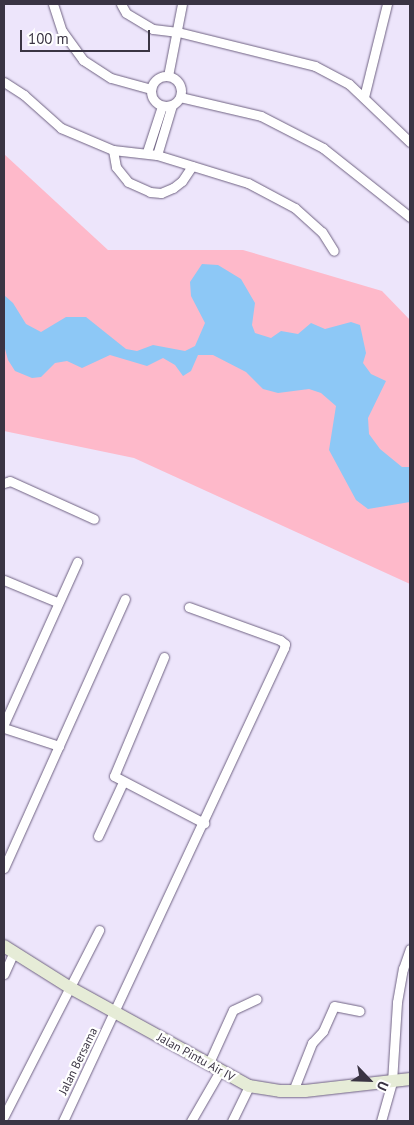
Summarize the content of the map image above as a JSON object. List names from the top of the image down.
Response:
{
  "streets": {
    "main road": ["Jalan Pintu Air IV"],
    "street": ["Jalan Bersama"]
  },
  "crossings": [
    ["Jalan Pintu Air IV", "Jalan Bersama"]
  ],
  "scale_bar": "100 m",
  "north": "bottom right"
}
